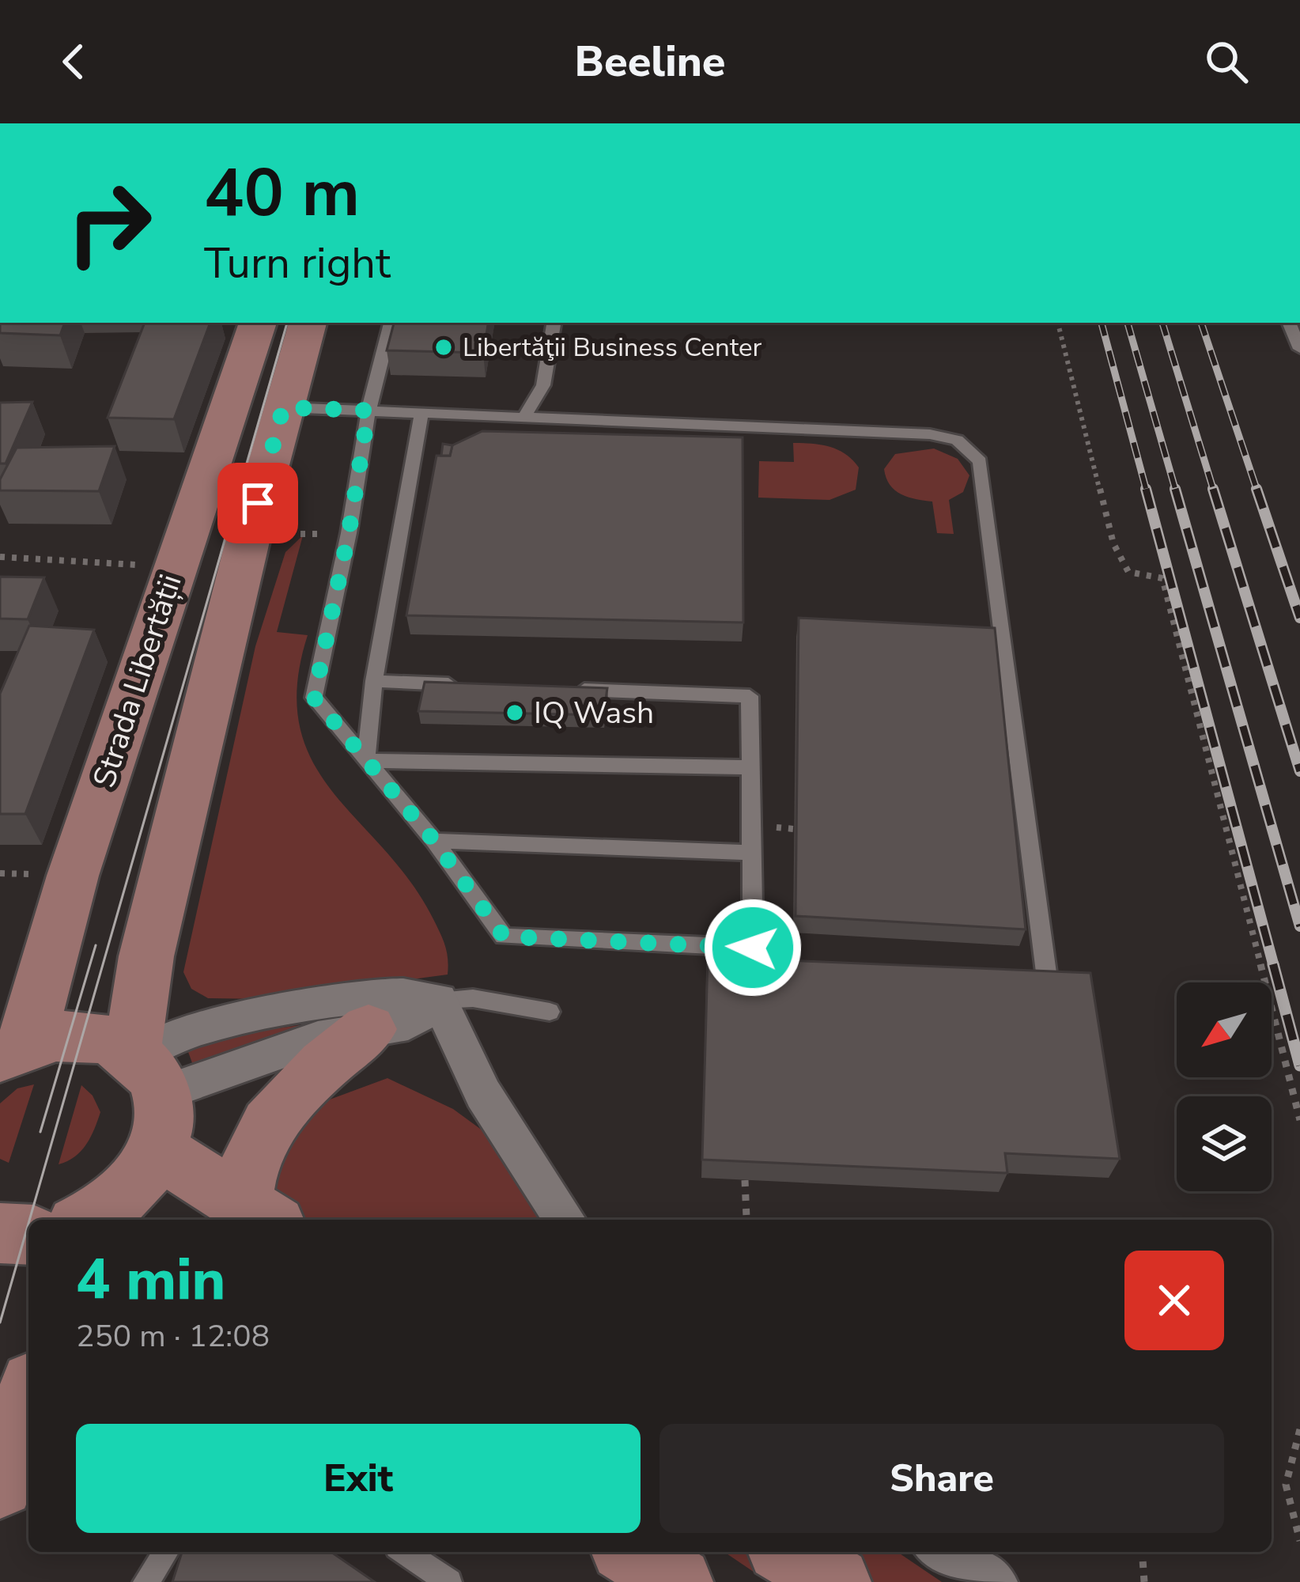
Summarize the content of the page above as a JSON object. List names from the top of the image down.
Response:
{
  "streets": {
    "main road": ["Strada Libertății"]
  },
  "places": ["Libertăţii Business Center", "IQ Wash"],
  "north": "bottom left",
  "page": {
    "header": "Beeline",
    "turn": ["40 m", "Turn right"],
    "heading": ["4 min", "250 m · 12:08"],
    "buttons": ["Exit", "Share"]
  }
}
